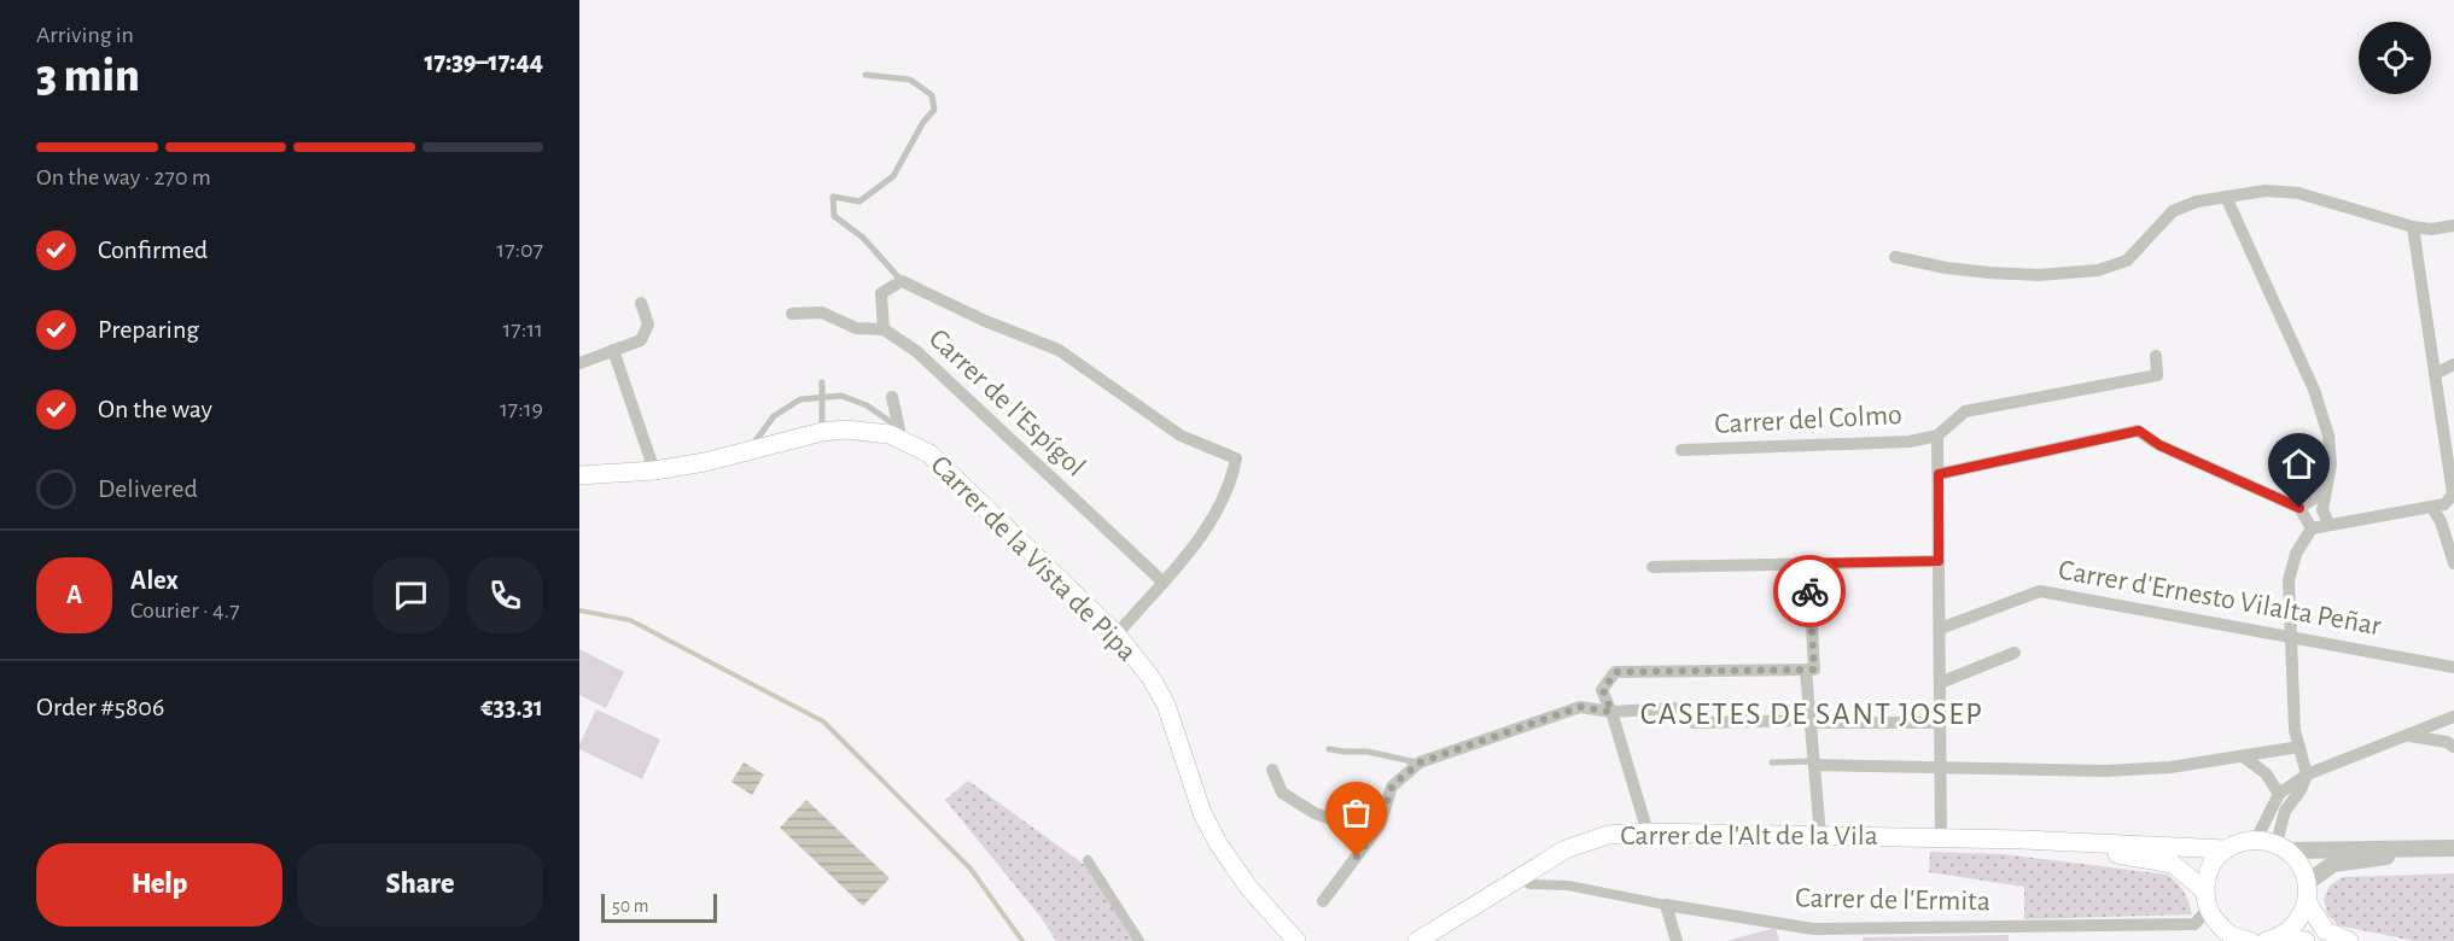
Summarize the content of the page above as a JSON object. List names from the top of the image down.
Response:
{
  "streets": {
    "main road": ["Carrer de la Vista de Pipa", "Carrer de l'Alt de la Vila"],
    "street": [
      "Carrer de l'Espígol",
      "Carrer del Colmo",
      "Carrer d'Ernesto Vilalta Peñar",
      "Carrer de l'Ermita"
    ]
  },
  "districts": ["CASETES DE SANT JOSEP"],
  "scale_bar": "50 m",
  "page": {
    "heading": ["3 min", "Arriving in", "17:39–17:44"],
    "panel": [
      "Alex",
      "Courier · 4.7",
      "Order #5806",
      "€33.31"
    ],
    "bar": "On the way · 270 m",
    "list": [
      ["Confirmed", "17:07"],
      ["Preparing", "17:11"],
      ["On the way", "17:19"],
      "Delivered"
    ],
    "round": "A",
    "buttons": ["Help", "Share"],
    "scale": "50 m"
  }
}
